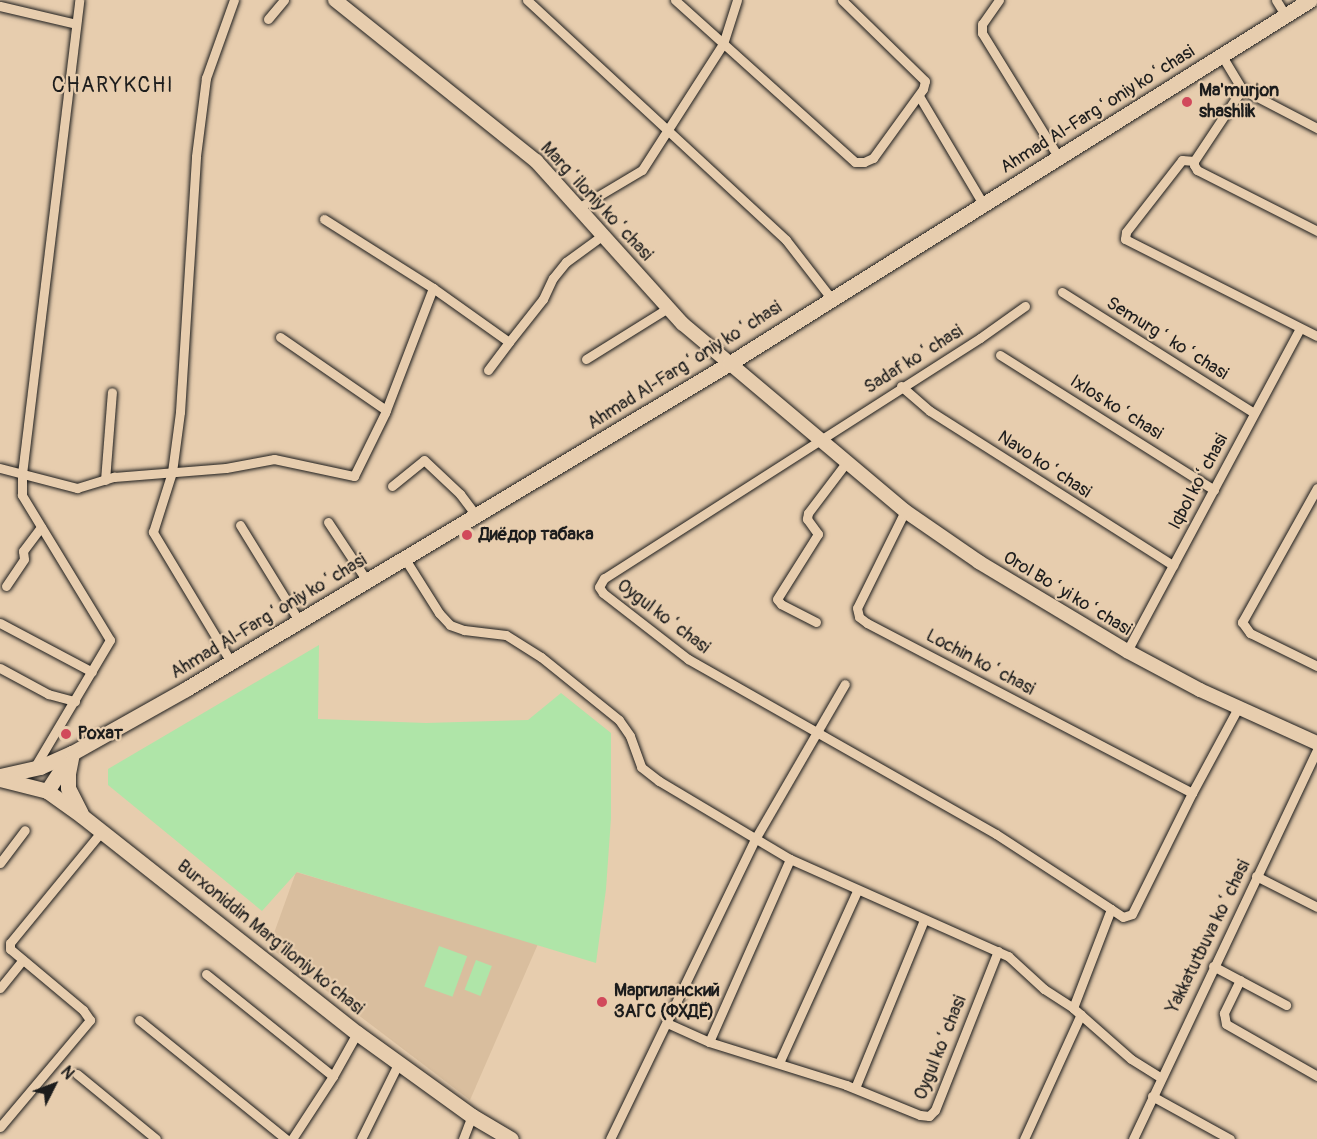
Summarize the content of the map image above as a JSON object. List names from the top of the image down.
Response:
{
  "streets": {
    "main road": ["Ahmad Al-Fargʻoniy koʻchasi", "Burxoniddin Marg’iloniy ko’chasi"],
    "street": [
      "Margʻiloniy koʻchasi",
      "Semurgʻ koʻchasi",
      "Sadaf koʻchasi",
      "Ixlos koʻchasi",
      "Navo koʻchasi",
      "Iqbol koʻchasi",
      "Orol Boʻyi koʻchasi",
      "Oygul koʻchasi",
      "Lochin koʻchasi",
      "Yakkatutbuva koʻchasi"
    ]
  },
  "crossings": [
    ["Ahmad Al-Fargʻoniy koʻchasi", "Margʻiloniy koʻchasi"],
    ["Ahmad Al-Fargʻoniy koʻchasi", "Burxoniddin Marg’iloniy ko’chasi"],
    ["Margʻiloniy koʻchasi", "Sadaf koʻchasi"],
    ["Margʻiloniy koʻchasi", "Orol Boʻyi koʻchasi"],
    ["Margʻiloniy koʻchasi", "Oygul koʻchasi"],
    ["Semurgʻ koʻchasi", "Iqbol koʻchasi"],
    ["Sadaf koʻchasi", "Navo koʻchasi"],
    ["Sadaf koʻchasi", "Orol Boʻyi koʻchasi"],
    ["Sadaf koʻchasi", "Oygul koʻchasi"],
    ["Ixlos koʻchasi", "Iqbol koʻchasi"],
    ["Navo koʻchasi", "Iqbol koʻchasi"],
    ["Iqbol koʻchasi", "Orol Boʻyi koʻchasi"],
    ["Orol Boʻyi koʻchasi", "Oygul koʻchasi"],
    ["Orol Boʻyi koʻchasi", "Lochin koʻchasi"]
  ],
  "districts": ["CHARYKCHI"],
  "places": [
    "Ma'murjon shashlik",
    "Диёдор табака",
    "Рохат",
    "Маргиланский ЗАГС (ФХДЁ)"
  ],
  "north": "top right"
}
